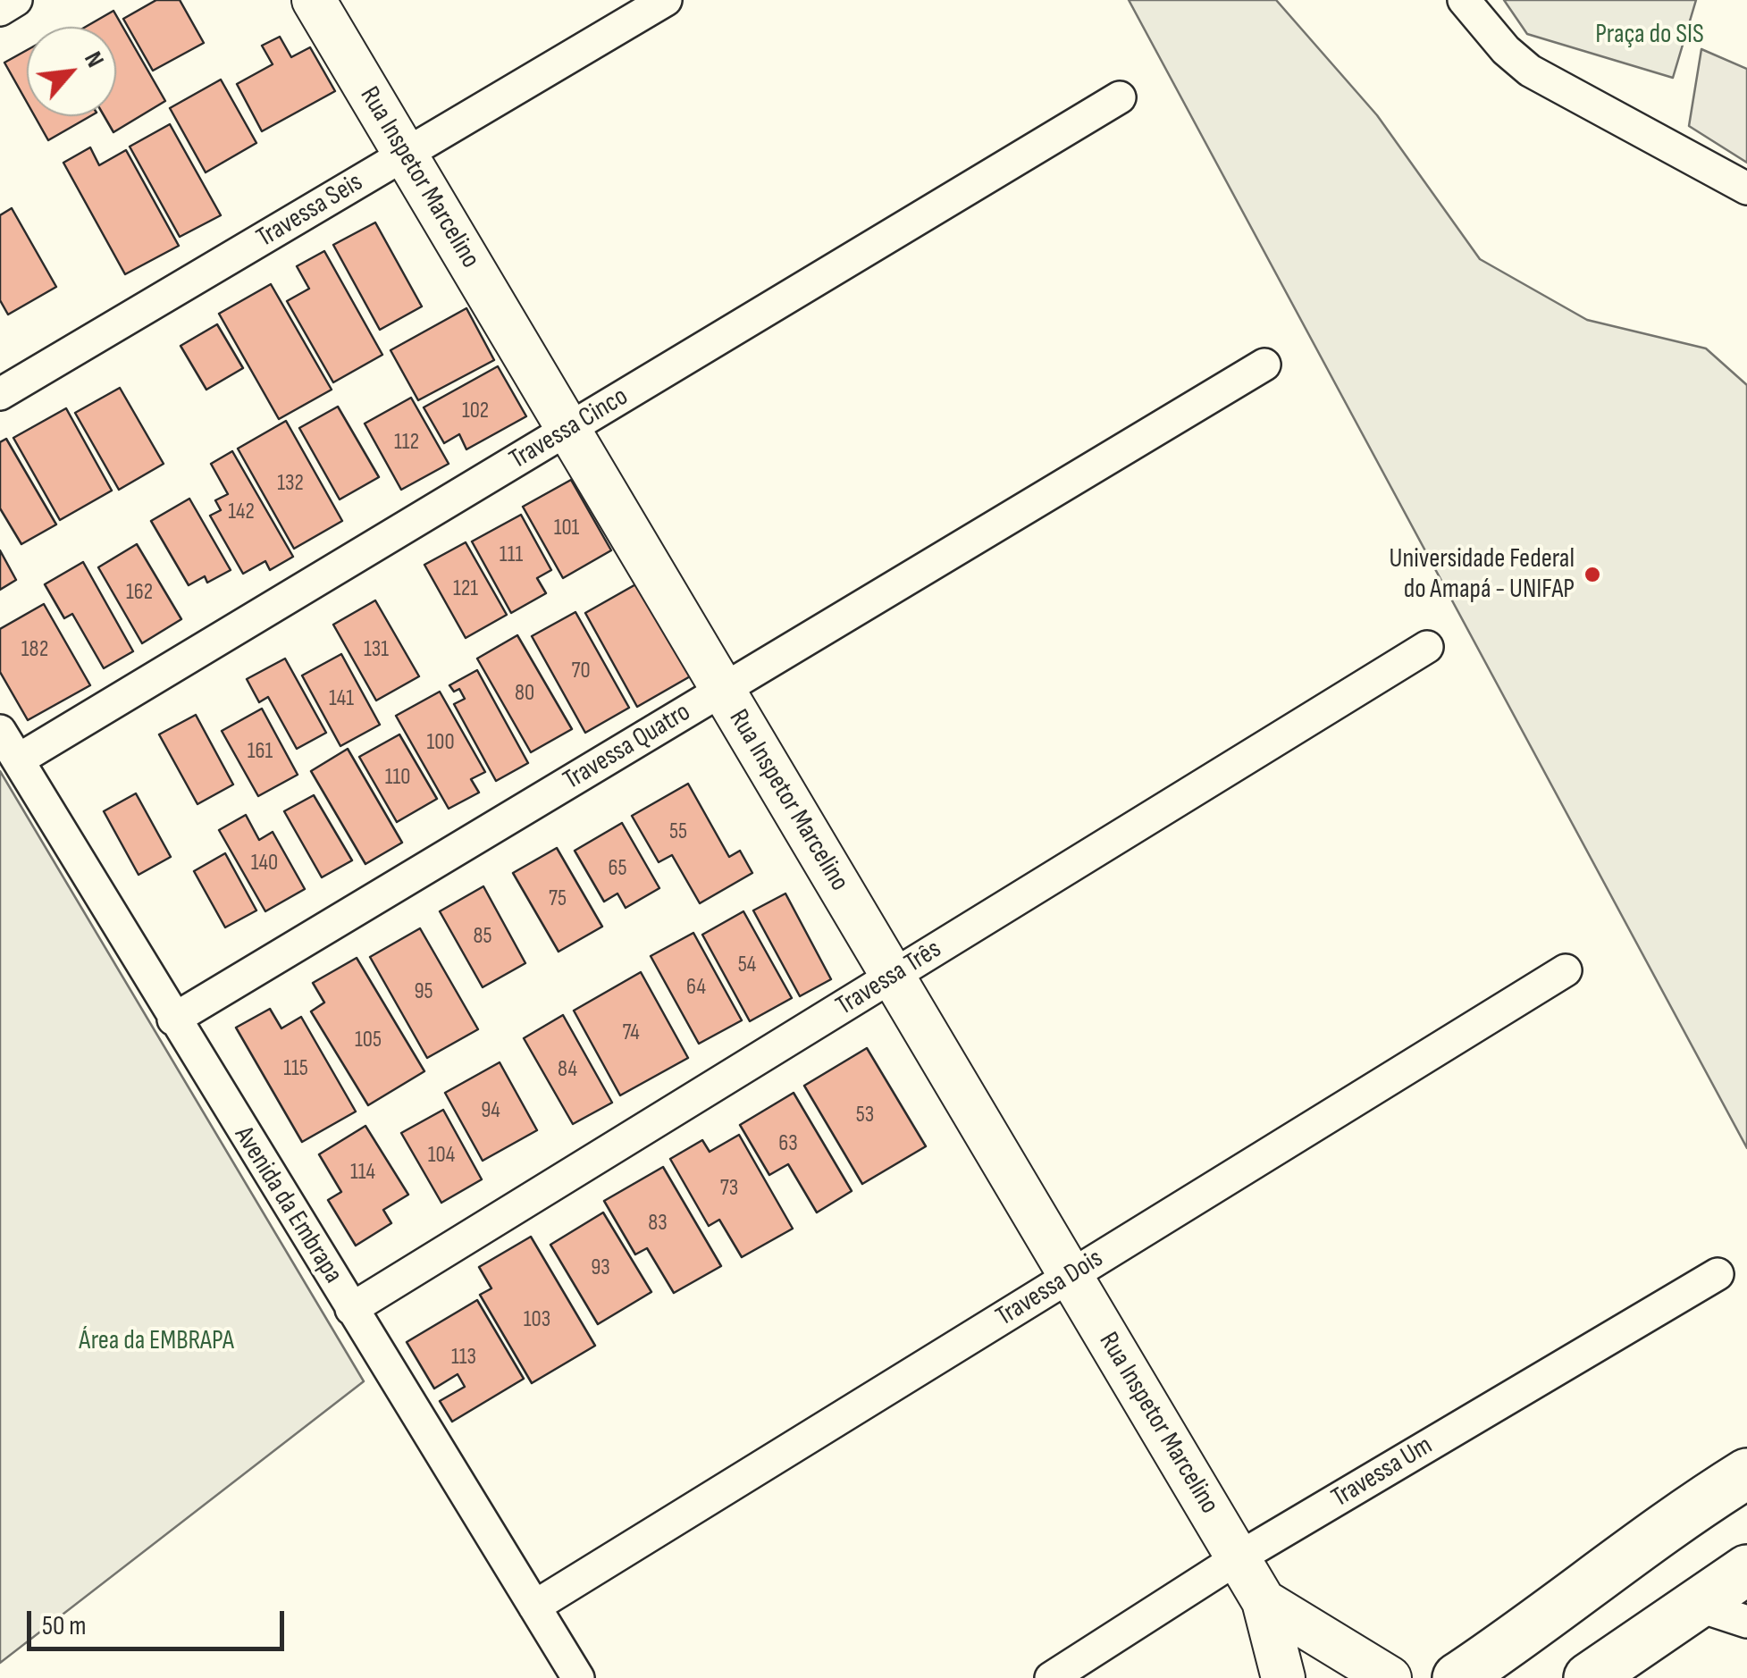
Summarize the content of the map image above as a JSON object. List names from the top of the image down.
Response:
{
  "streets": {
    "street": [
      "Rua Inspetor Marcelino",
      "Travessa Seis",
      "Travessa Cinco",
      "Travessa Quatro",
      "Travessa Três",
      "Avenida da Embrapa",
      "Travessa Dois",
      "Travessa Um"
    ]
  },
  "crossings": [
    ["Rua Inspetor Marcelino", "Travessa Seis"],
    ["Rua Inspetor Marcelino", "Travessa Cinco"],
    ["Rua Inspetor Marcelino", "Travessa Quatro"],
    ["Rua Inspetor Marcelino", "Travessa Três"],
    ["Rua Inspetor Marcelino", "Travessa Dois"],
    ["Rua Inspetor Marcelino", "Travessa Um"],
    ["Travessa Cinco", "Avenida da Embrapa"],
    ["Travessa Quatro", "Avenida da Embrapa"],
    ["Travessa Três", "Avenida da Embrapa"],
    ["Avenida da Embrapa", "Travessa Dois"]
  ],
  "parks": ["Praça do SIS", "Área da EMBRAPA"],
  "places": ["Universidade Federal do Amapá - UNIFAP"],
  "house_numbers": [
    "102",
    "112",
    "132",
    "142",
    "101",
    "111",
    "121",
    "162",
    "182",
    "131",
    "70",
    "80",
    "141",
    "100",
    "161",
    "110",
    "55",
    "140",
    "65",
    "75",
    "85",
    "54",
    "64",
    "95",
    "74",
    "105",
    "115",
    "84",
    "94",
    "53",
    "63",
    "104",
    "114",
    "73",
    "83",
    "93",
    "103",
    "113"
  ],
  "scale_bar": "50 m",
  "north": "top right"
}
